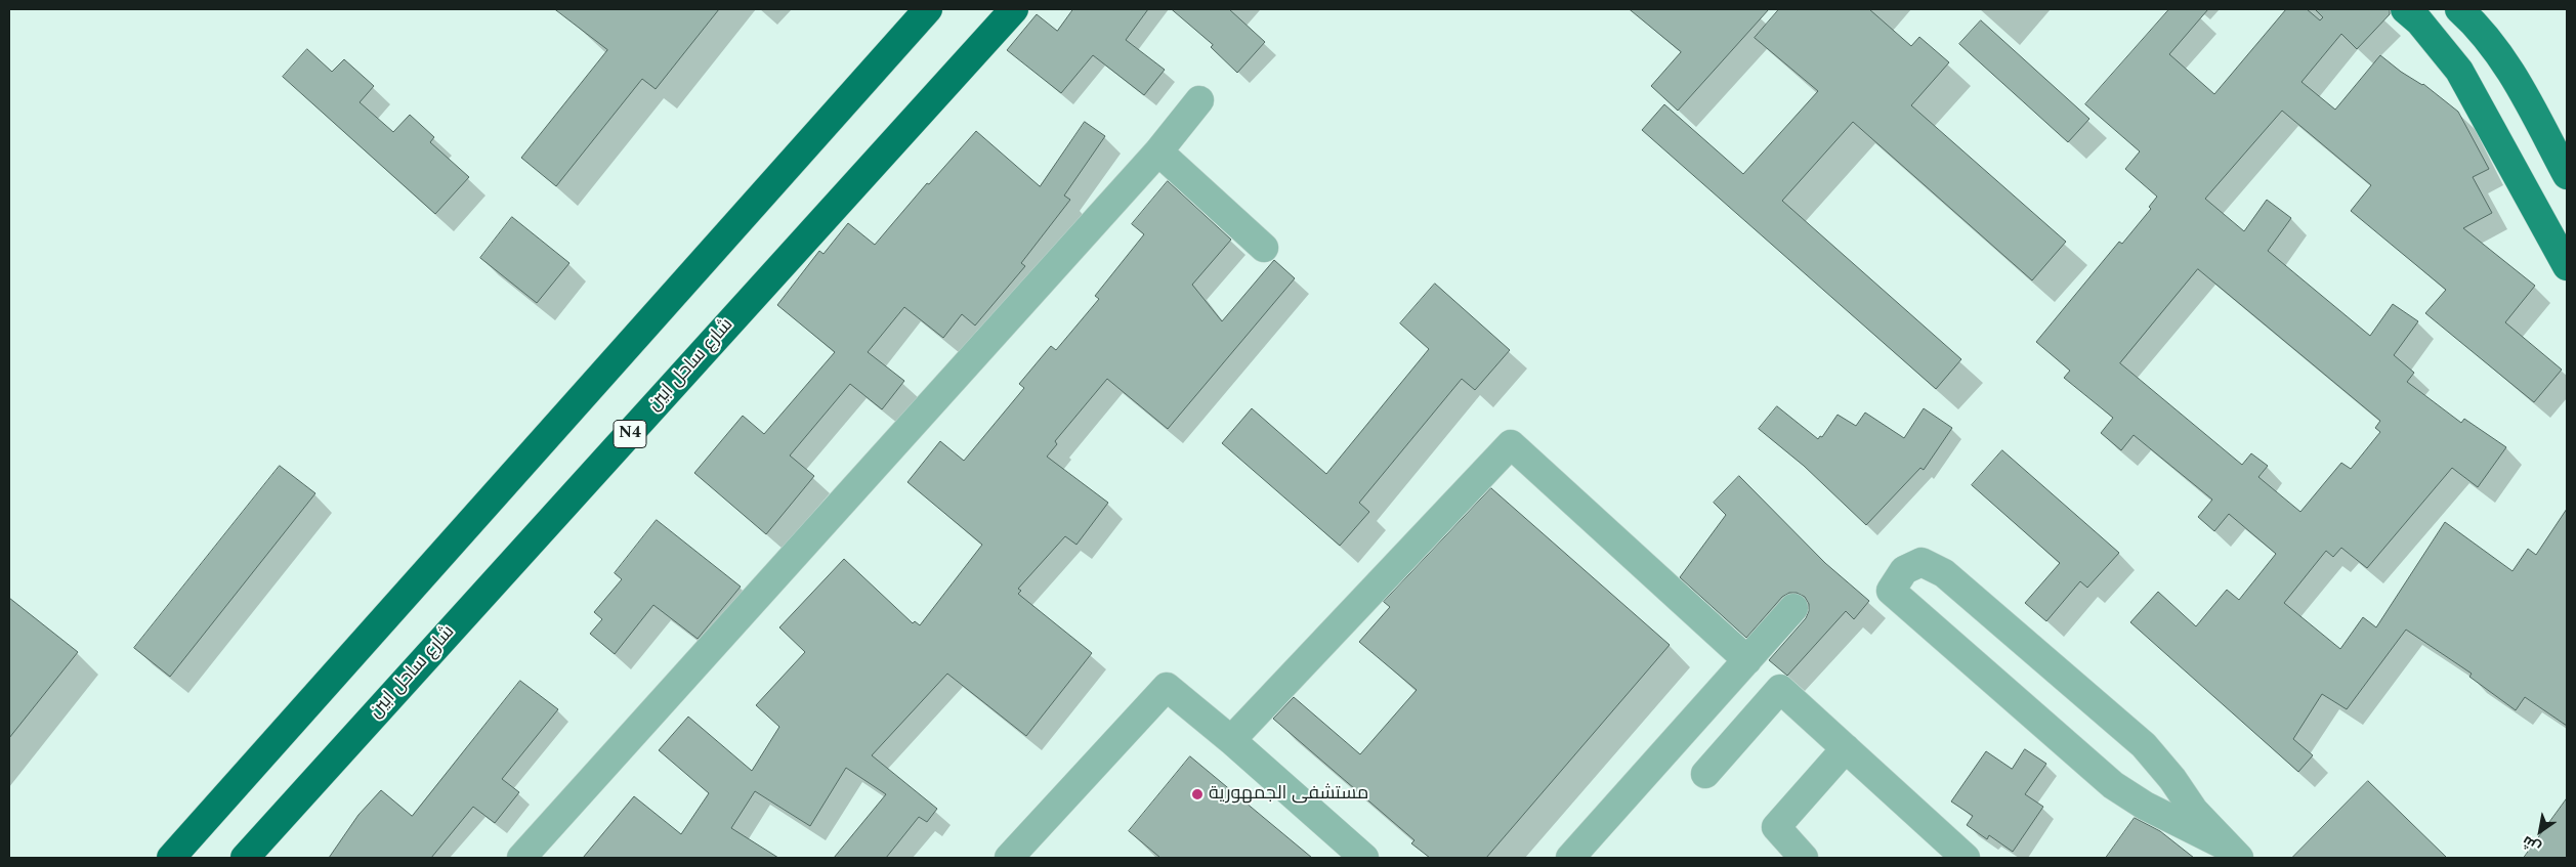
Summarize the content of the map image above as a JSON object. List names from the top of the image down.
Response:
{
  "streets": {
    "highway": ["شارع ساحل ابين", "N4"]
  },
  "places": ["مستشفى الجمهورية"],
  "north": "bottom left"
}
